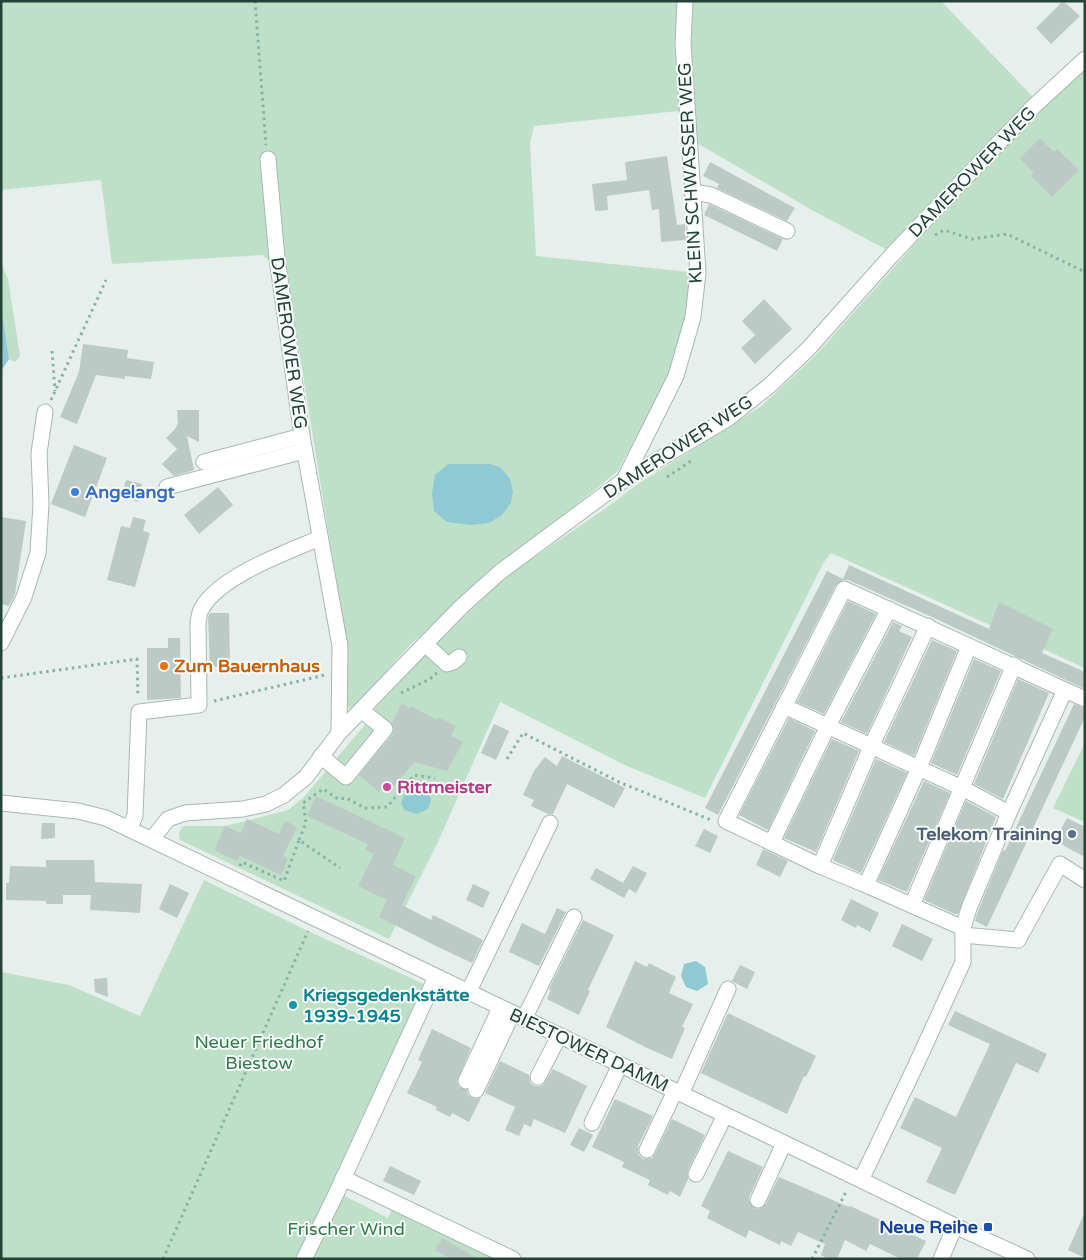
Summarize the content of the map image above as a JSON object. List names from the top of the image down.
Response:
{
  "streets": {
    "street": ["DAMEROWER WEG", "KLEIN SCHWASSER WEG", "BIESTOWER DAMM"]
  },
  "crossings": [
    ["DAMEROWER WEG", "KLEIN SCHWASSER WEG"],
    ["DAMEROWER WEG", "BIESTOWER DAMM"]
  ],
  "parks": ["Neuer Friedhof Biestow", "Frischer Wind"],
  "places": {
    "other": [
      "Angelangt",
      "Zum Bauernhaus",
      "Rittmeister",
      "Telekom Training",
      "Kriegsgedenkstätte 1939-1945"
    ],
    "transit": ["Neue Reihe"]
  }
}
